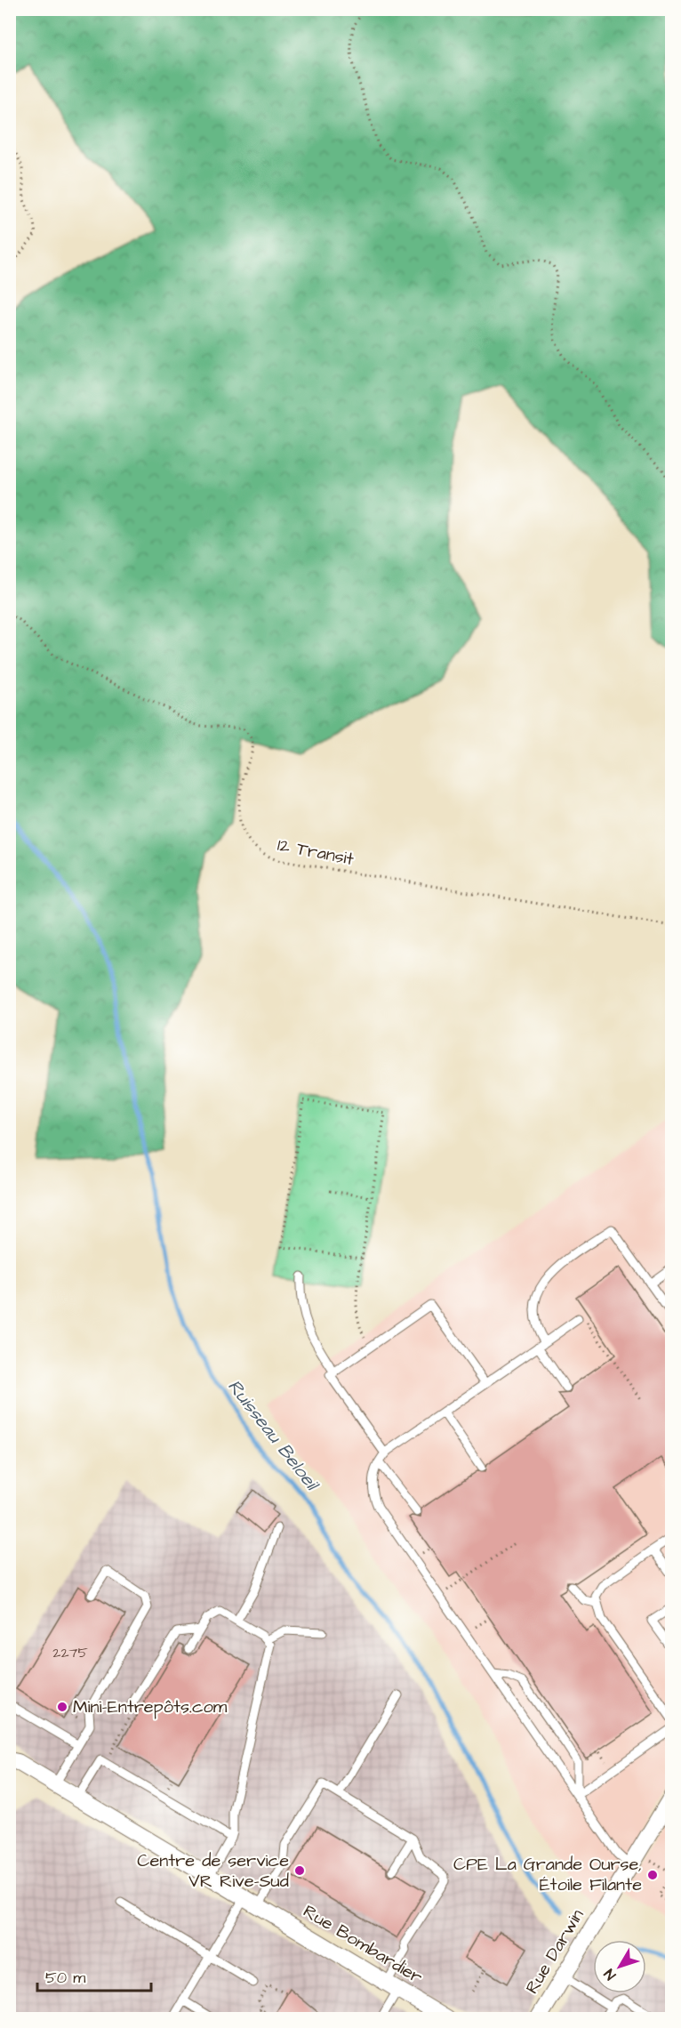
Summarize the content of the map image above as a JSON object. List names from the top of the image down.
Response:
{
  "streets": {
    "street": ["Rue Bombardier", "Rue Darwin"],
    "path": ["12 Transit"]
  },
  "water": ["Ruisseau Beloeil"],
  "places": ["Mini-Entrepôts.com", "Centre de service VR Rive-Sud", "CPE La Grande Ourse, Étoile Filante"],
  "house_numbers": ["2275"],
  "scale_bar": "50 m",
  "north": "bottom left"
}
